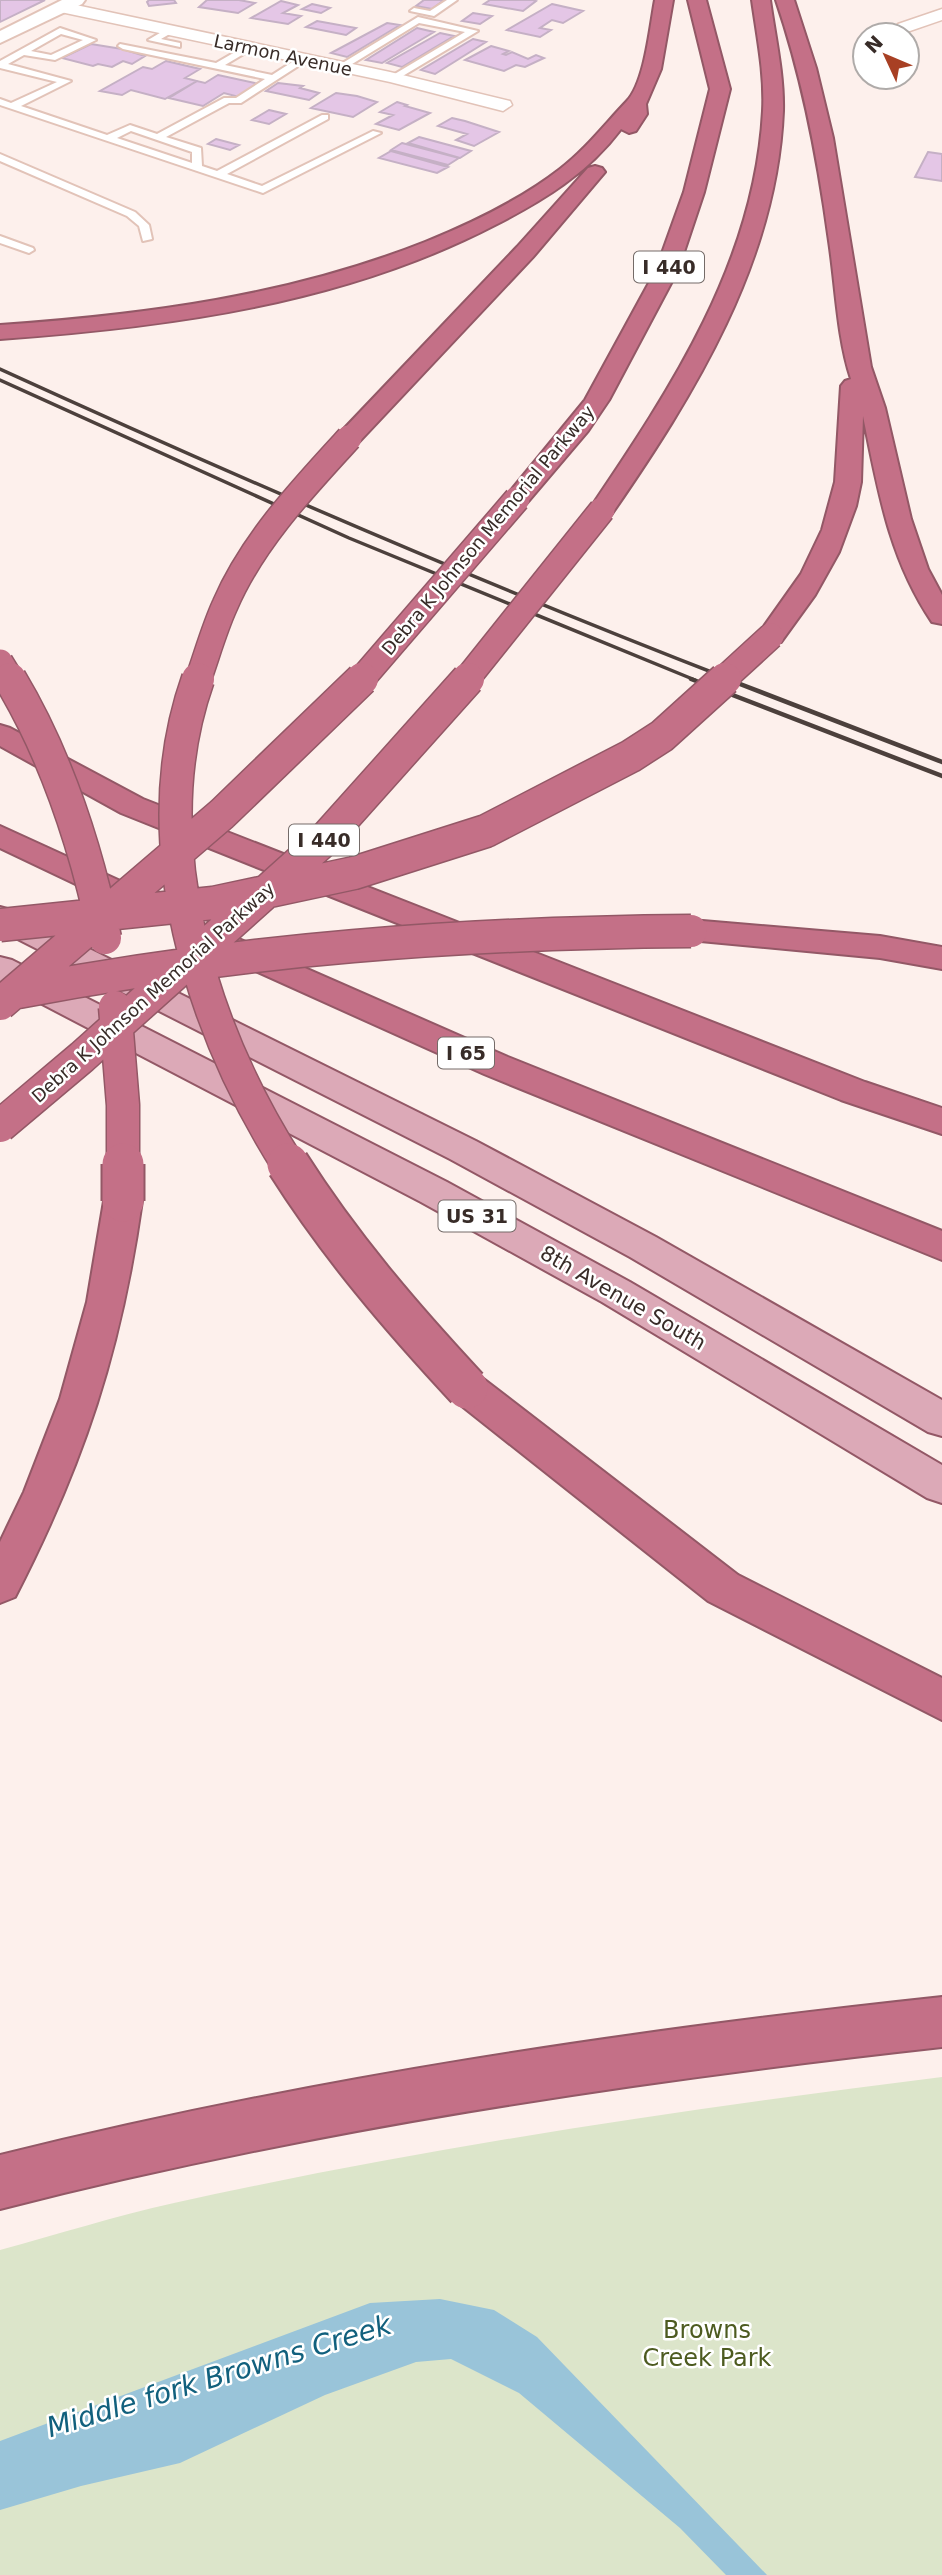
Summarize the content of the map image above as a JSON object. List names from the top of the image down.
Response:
{
  "streets": {
    "highway": ["I 440", "Debra K Johnson Memorial Parkway", "I 65"],
    "main road": ["US 31", "8th Avenue South"],
    "street": ["Larmon Avenue"]
  },
  "water": ["Middle fork Browns Creek"],
  "parks": ["Browns Creek Park"],
  "north": "top left"
}
